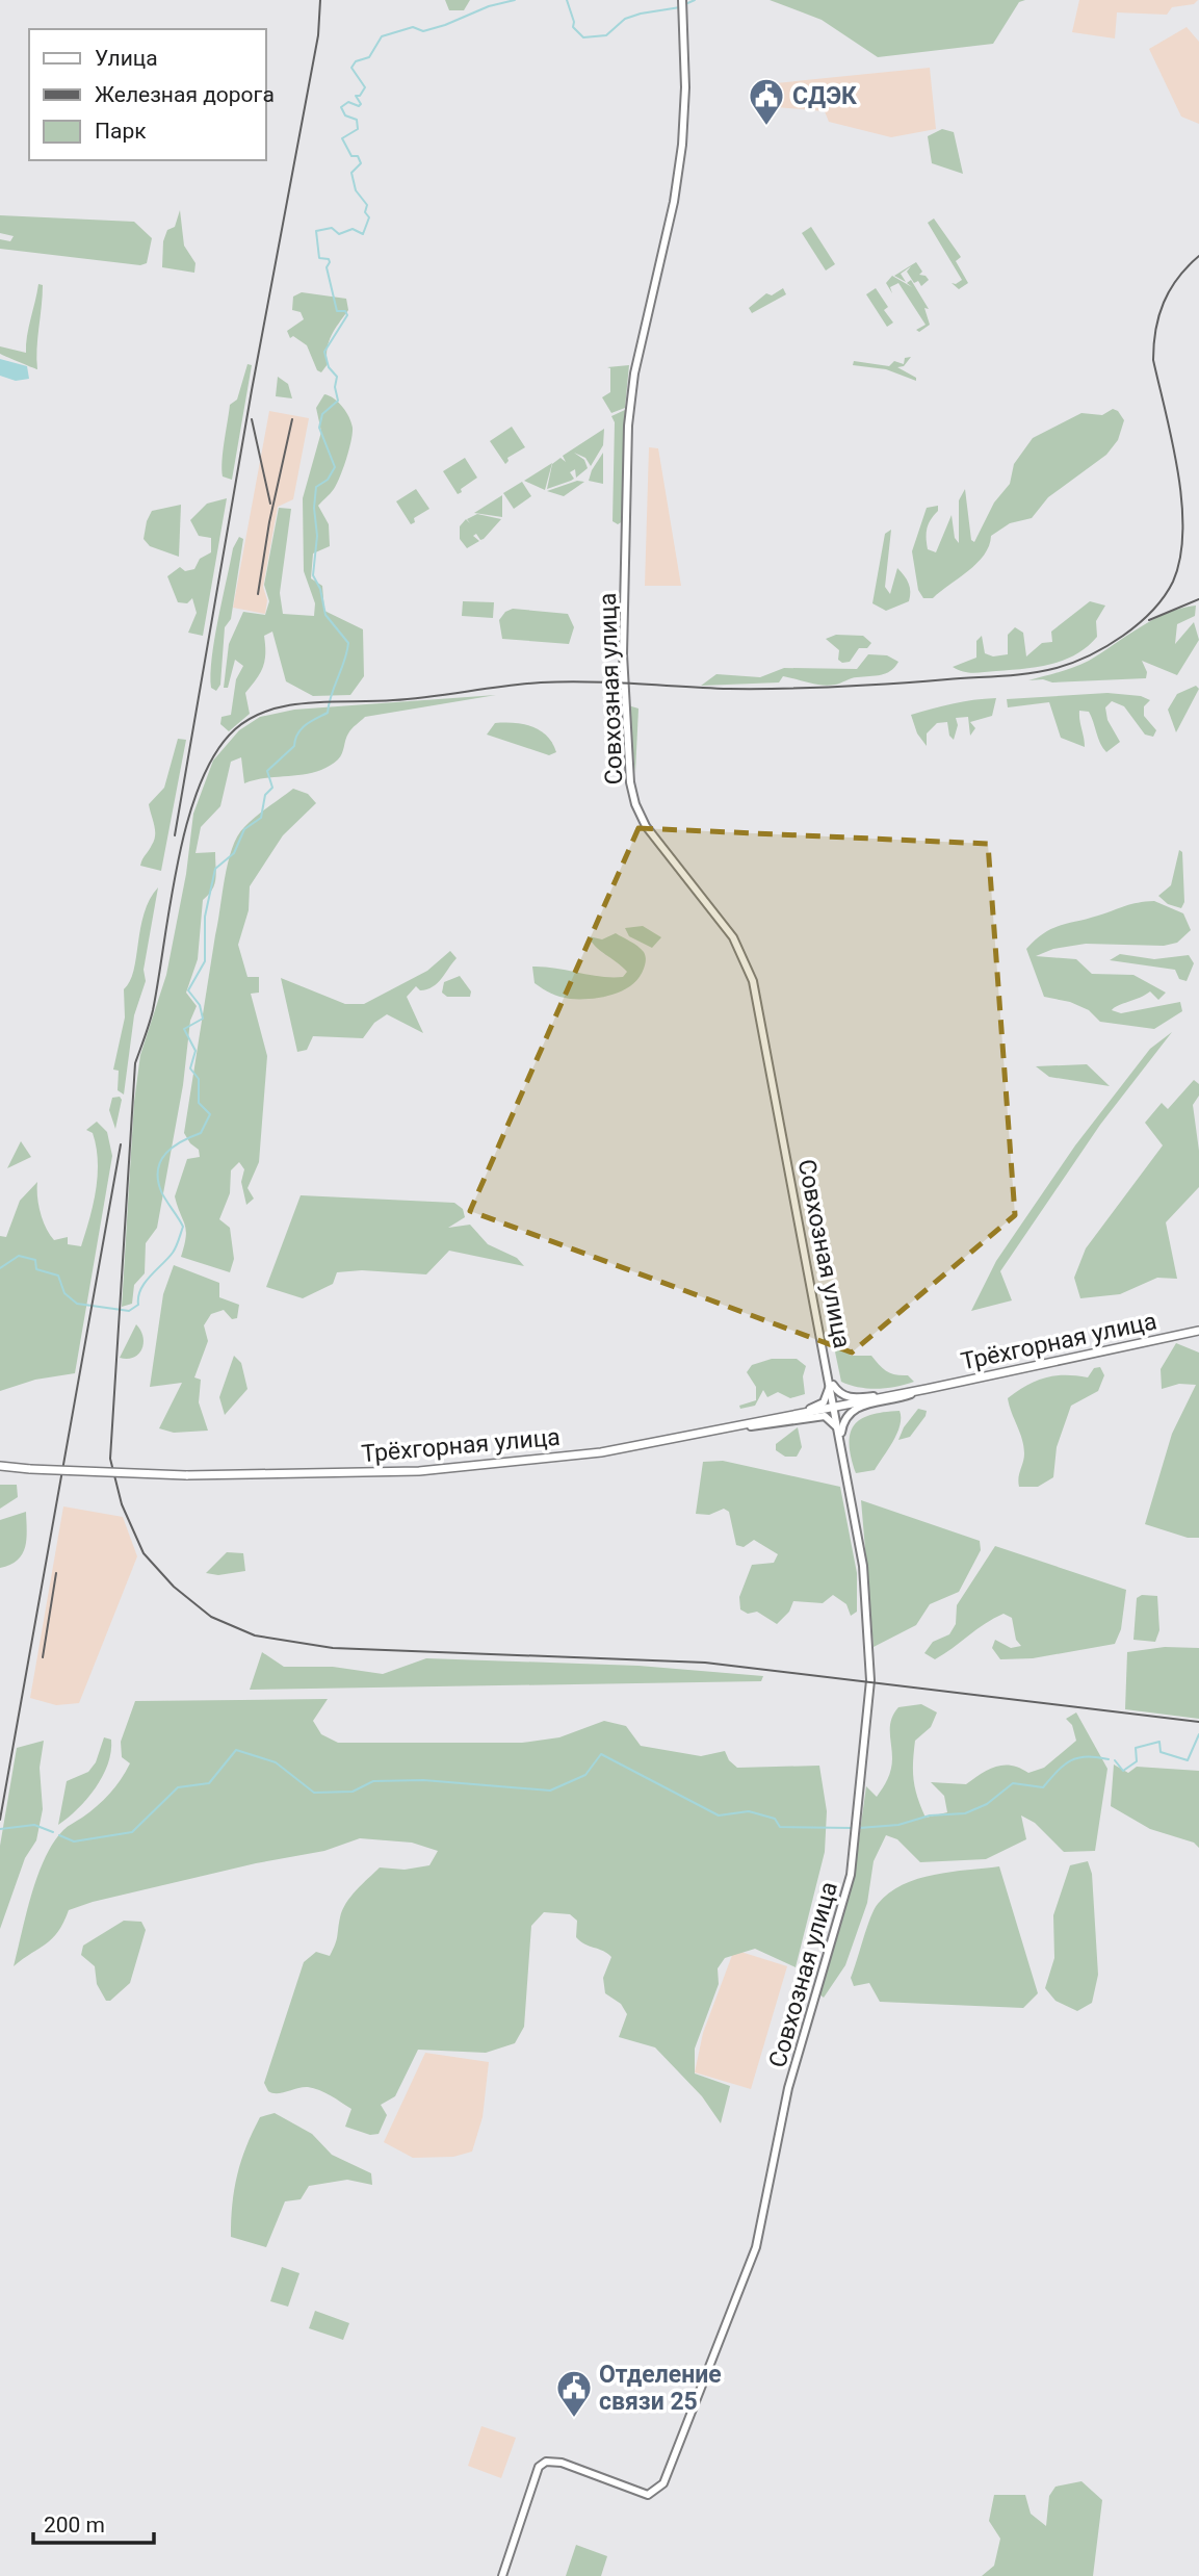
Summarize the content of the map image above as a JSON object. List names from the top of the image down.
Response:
{
  "streets": {
    "highway": ["Трёхгорная улица"],
    "main road": ["Совхозная улица"]
  },
  "crossings": [
    ["Совхозная улица", "Трёхгорная улица"]
  ],
  "places": {
    "public building": ["СДЭК", "Отделение связи 25"]
  },
  "legend": ["Улица", "Железная дорога", "Парк"],
  "scale_bar": "200 m"
}
